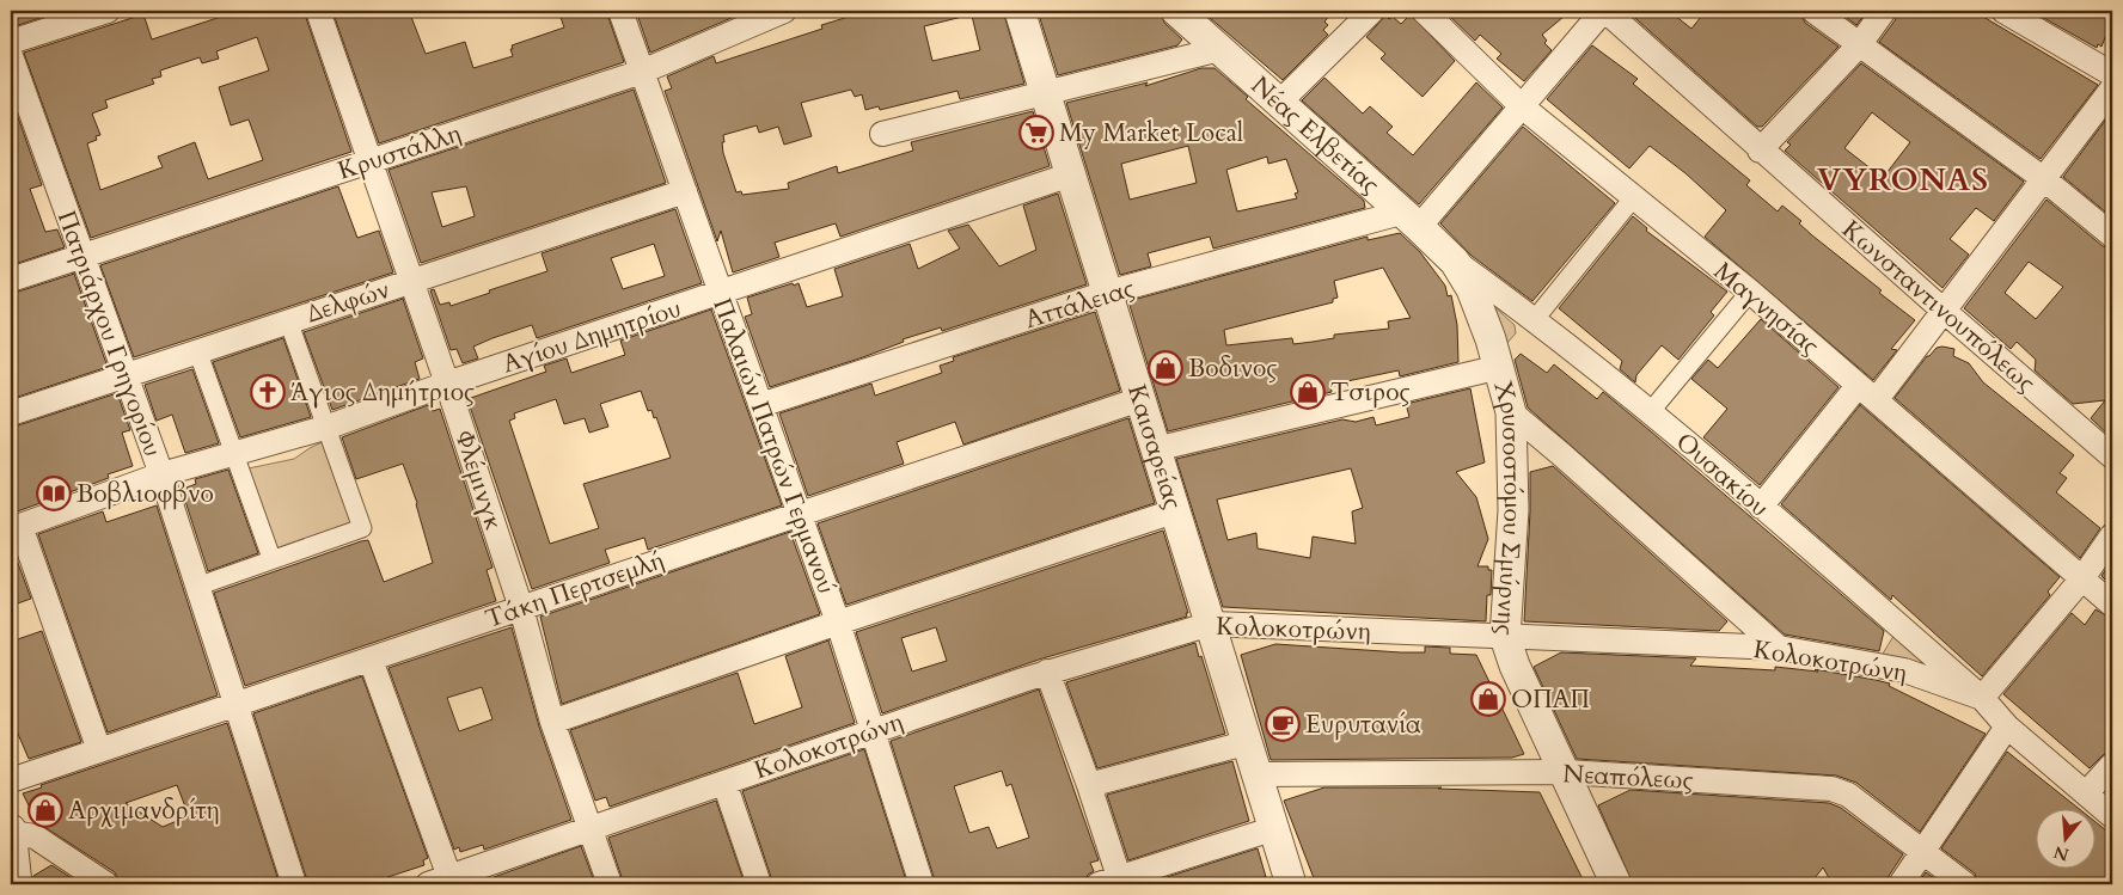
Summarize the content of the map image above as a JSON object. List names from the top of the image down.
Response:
{
  "streets": {
    "street": [
      "Νέας Ελβετίας",
      "Κρυστάλλη",
      "Δελφών",
      "Αττάλειας",
      "Κωνσταντινουπόλεως",
      "Μαγνησίας",
      "Πατριάρχου Γρηγορίου",
      "Αγίου Δημητρίου",
      "Παλαιών Πατρών Γερμανού",
      "Καισαρείας",
      "Ουσακίου",
      "Φλέμινγκ",
      "Χρυσοστόμου Σμύρνης",
      "Τάκη Περτσεμλή",
      "Κολοκοτρώνη",
      "Νεαπόλεως"
    ]
  },
  "crossings": [
    ["Νέας Ελβετίας", "Αττάλειας"],
    ["Νέας Ελβετίας", "Ουσακίου"],
    ["Νέας Ελβετίας", "Χρυσοστόμου Σμύρνης"],
    ["Κρυστάλλη", "Πατριάρχου Γρηγορίου"],
    ["Κρυστάλλη", "Παλαιών Πατρών Γερμανού"],
    ["Κρυστάλλη", "Φλέμινγκ"],
    ["Δελφών", "Πατριάρχου Γρηγορίου"],
    ["Δελφών", "Παλαιών Πατρών Γερμανού"],
    ["Δελφών", "Φλέμινγκ"],
    ["Αττάλειας", "Παλαιών Πατρών Γερμανού"],
    ["Αττάλειας", "Καισαρείας"],
    ["Πατριάρχου Γρηγορίου", "Αγίου Δημητρίου"],
    ["Πατριάρχου Γρηγορίου", "Τάκη Περτσεμλή"],
    ["Αγίου Δημητρίου", "Παλαιών Πατρών Γερμανού"],
    ["Αγίου Δημητρίου", "Καισαρείας"],
    ["Αγίου Δημητρίου", "Φλέμινγκ"],
    ["Παλαιών Πατρών Γερμανού", "Τάκη Περτσεμλή"],
    ["Παλαιών Πατρών Γερμανού", "Κολοκοτρώνη"],
    ["Καισαρείας", "Τάκη Περτσεμλή"],
    ["Καισαρείας", "Κολοκοτρώνη"],
    ["Καισαρείας", "Νεαπόλεως"],
    ["Ουσακίου", "Χρυσοστόμου Σμύρνης"],
    ["Ουσακίου", "Κολοκοτρώνη"],
    ["Φλέμινγκ", "Τάκη Περτσεμλή"],
    ["Φλέμινγκ", "Κολοκοτρώνη"],
    ["Χρυσοστόμου Σμύρνης", "Κολοκοτρώνη"],
    ["Χρυσοστόμου Σμύρνης", "Νεαπόλεως"]
  ],
  "districts": ["VYRONAS"],
  "places": {
    "supermarket": ["My Market Local"],
    "shop": [
      "Βοδινος",
      "Τσιρος",
      "ΟΠΑΠ",
      "Αρχιμανδρίτη"
    ],
    "church": ["Άγιος Δημήτριος"],
    "library": ["Βοβλιοφβνο"],
    "cafe": ["Ευρυτανία"]
  },
  "north": "bottom"
}
